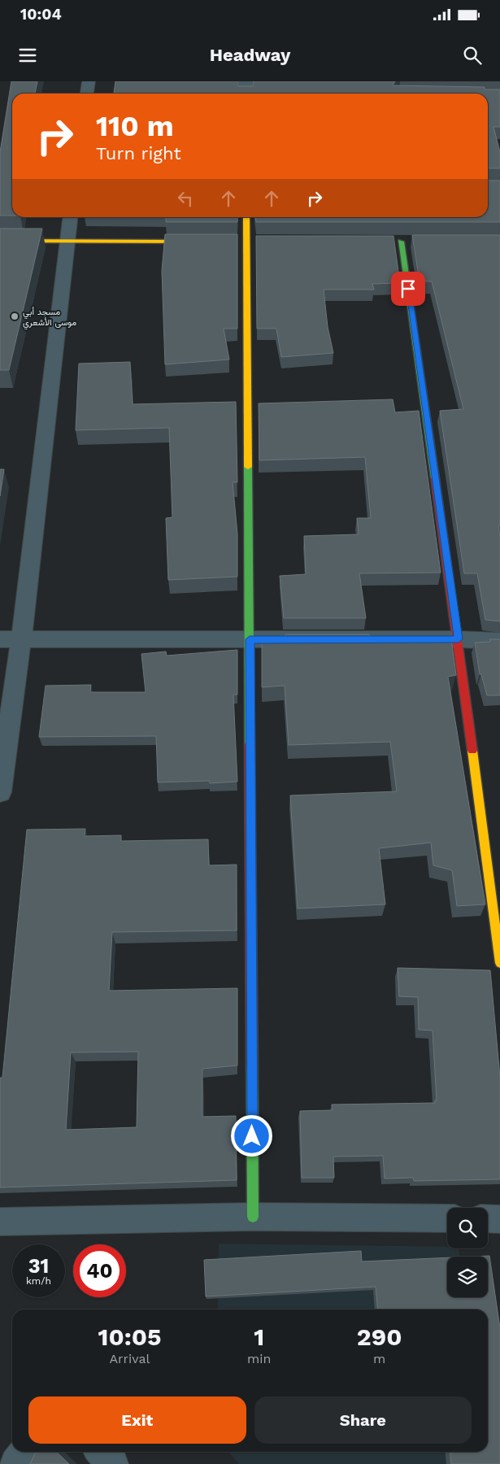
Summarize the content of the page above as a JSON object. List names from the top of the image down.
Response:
{
  "places": ["مسجد أبي موسى الأشعري"],
  "page": {
    "status": "10:04",
    "header": "Headway",
    "turn": ["110 m", "Turn right"],
    "speed": "31 km/h",
    "limit": "40",
    "eta": [
      "10:05",
      "Arrival",
      "1",
      "min",
      "290",
      "m"
    ],
    "buttons": ["Exit", "Share"]
  }
}
